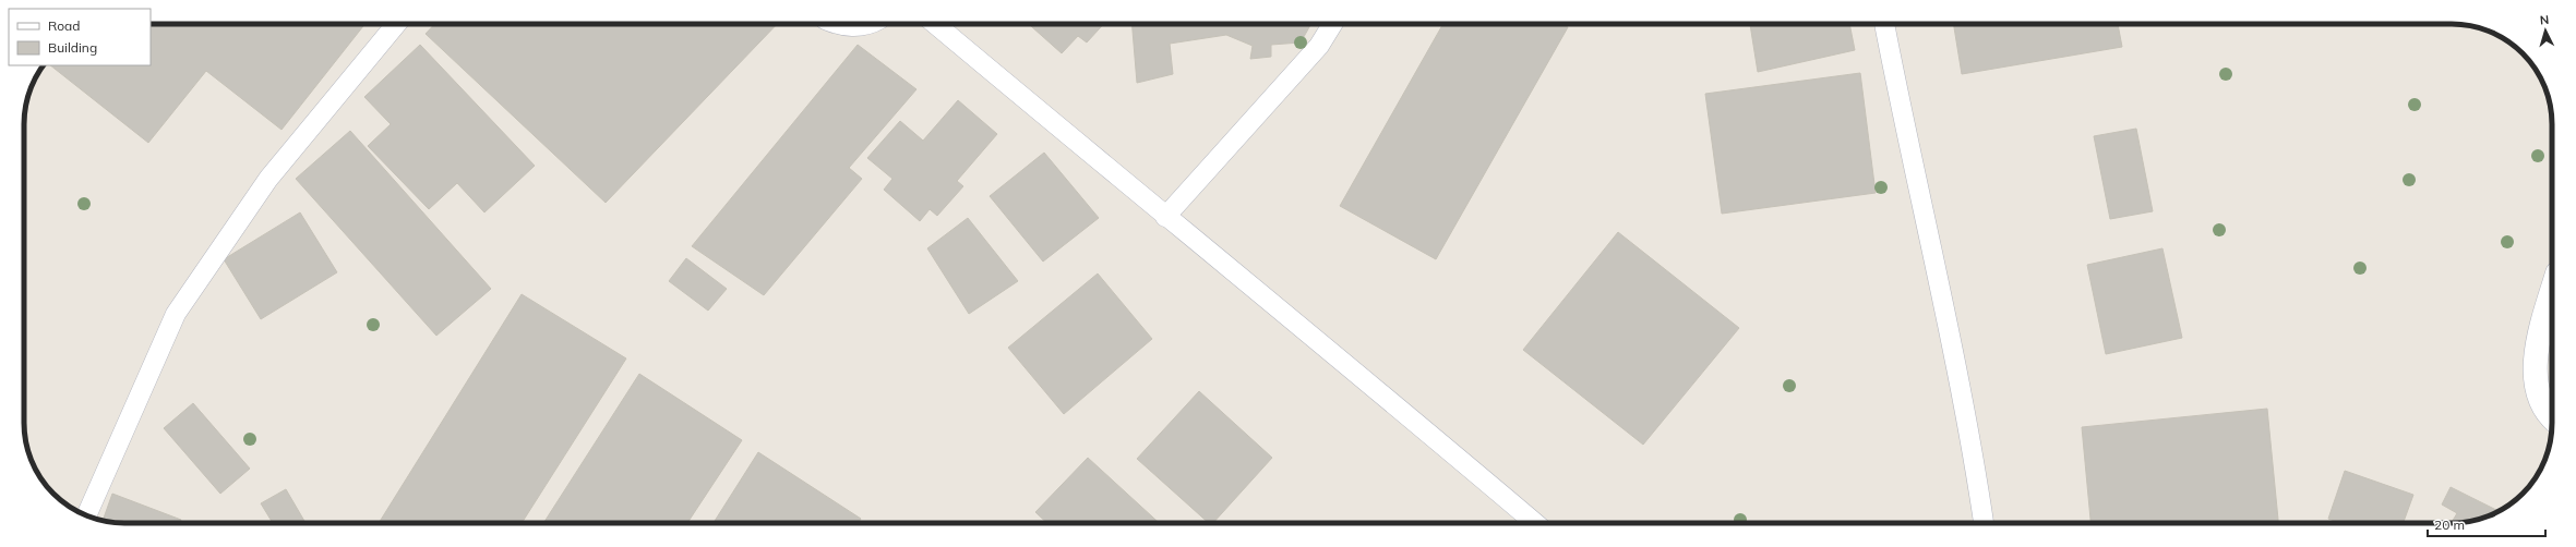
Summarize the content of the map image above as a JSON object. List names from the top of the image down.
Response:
{
  "legend": ["Road", "Building"],
  "scale_bar": "20 m",
  "north": "top"
}
